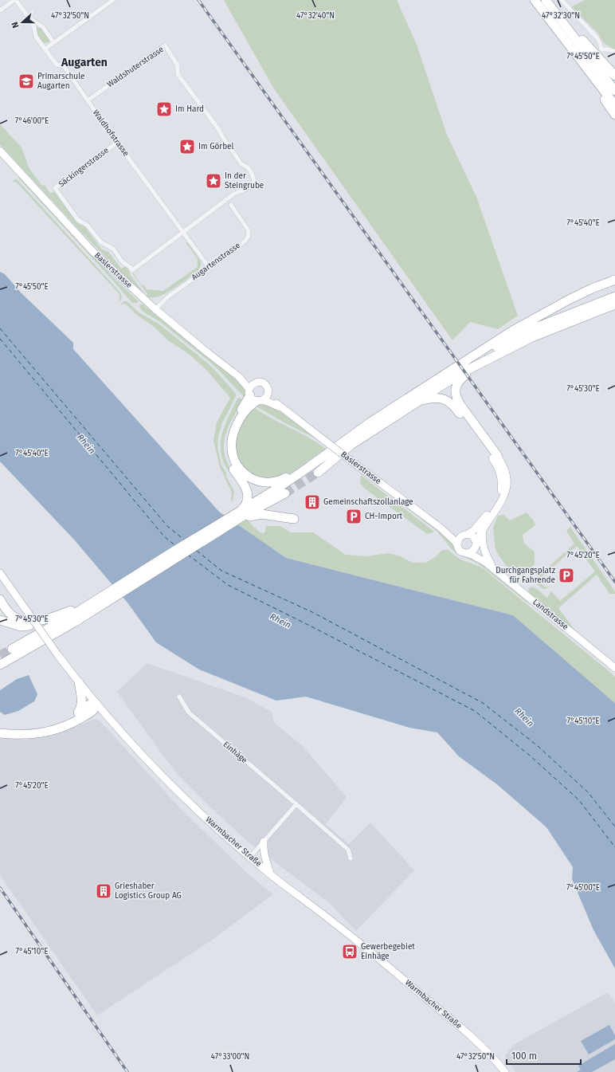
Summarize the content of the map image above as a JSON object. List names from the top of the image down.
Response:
{
  "streets": {
    "main road": ["Baslerstrasse", "Landstrasse", "Warmbacher Straße"],
    "street": [
      "Waldshuterstrasse",
      "Waldhofstrasse",
      "Säckingerstrasse",
      "Augartenstrasse",
      "Einhäge"
    ]
  },
  "crossings": [
    ["Waldshuterstrasse", "Waldhofstrasse"],
    ["Waldshuterstrasse", "Säckingerstrasse"],
    ["Waldhofstrasse", "Säckingerstrasse"],
    ["Waldhofstrasse", "Augartenstrasse"],
    ["Augartenstrasse", "Baslerstrasse"],
    ["Baslerstrasse", "Landstrasse"]
  ],
  "districts": ["Augarten"],
  "water": ["Rhein"],
  "places": {
    "school or university": ["Primarschule Augarten"],
    "place": ["Im Hard", "Im Görbel", "In der Steingrube"],
    "building": ["Gemeinschaftszollanlage", "Grieshaber Logistics Group AG"],
    "parking": ["CH-Import", "Durchgangsplatz für Fahrende"],
    "bus stop": ["Gewerbegebiet Einhäge"]
  },
  "scale_bar": "100 m",
  "north": "left",
  "coordinates": [
    "47°32'50\"N",
    "47°32'40\"N",
    "47°32'30\"N",
    "7°45'50\"E",
    "7°46'00\"E",
    "7°45'40\"E",
    "7°45'30\"E",
    "7°45'20\"E",
    "7°45'10\"E",
    "7°45'00\"E",
    "47°33'00\"N"
  ]
}
